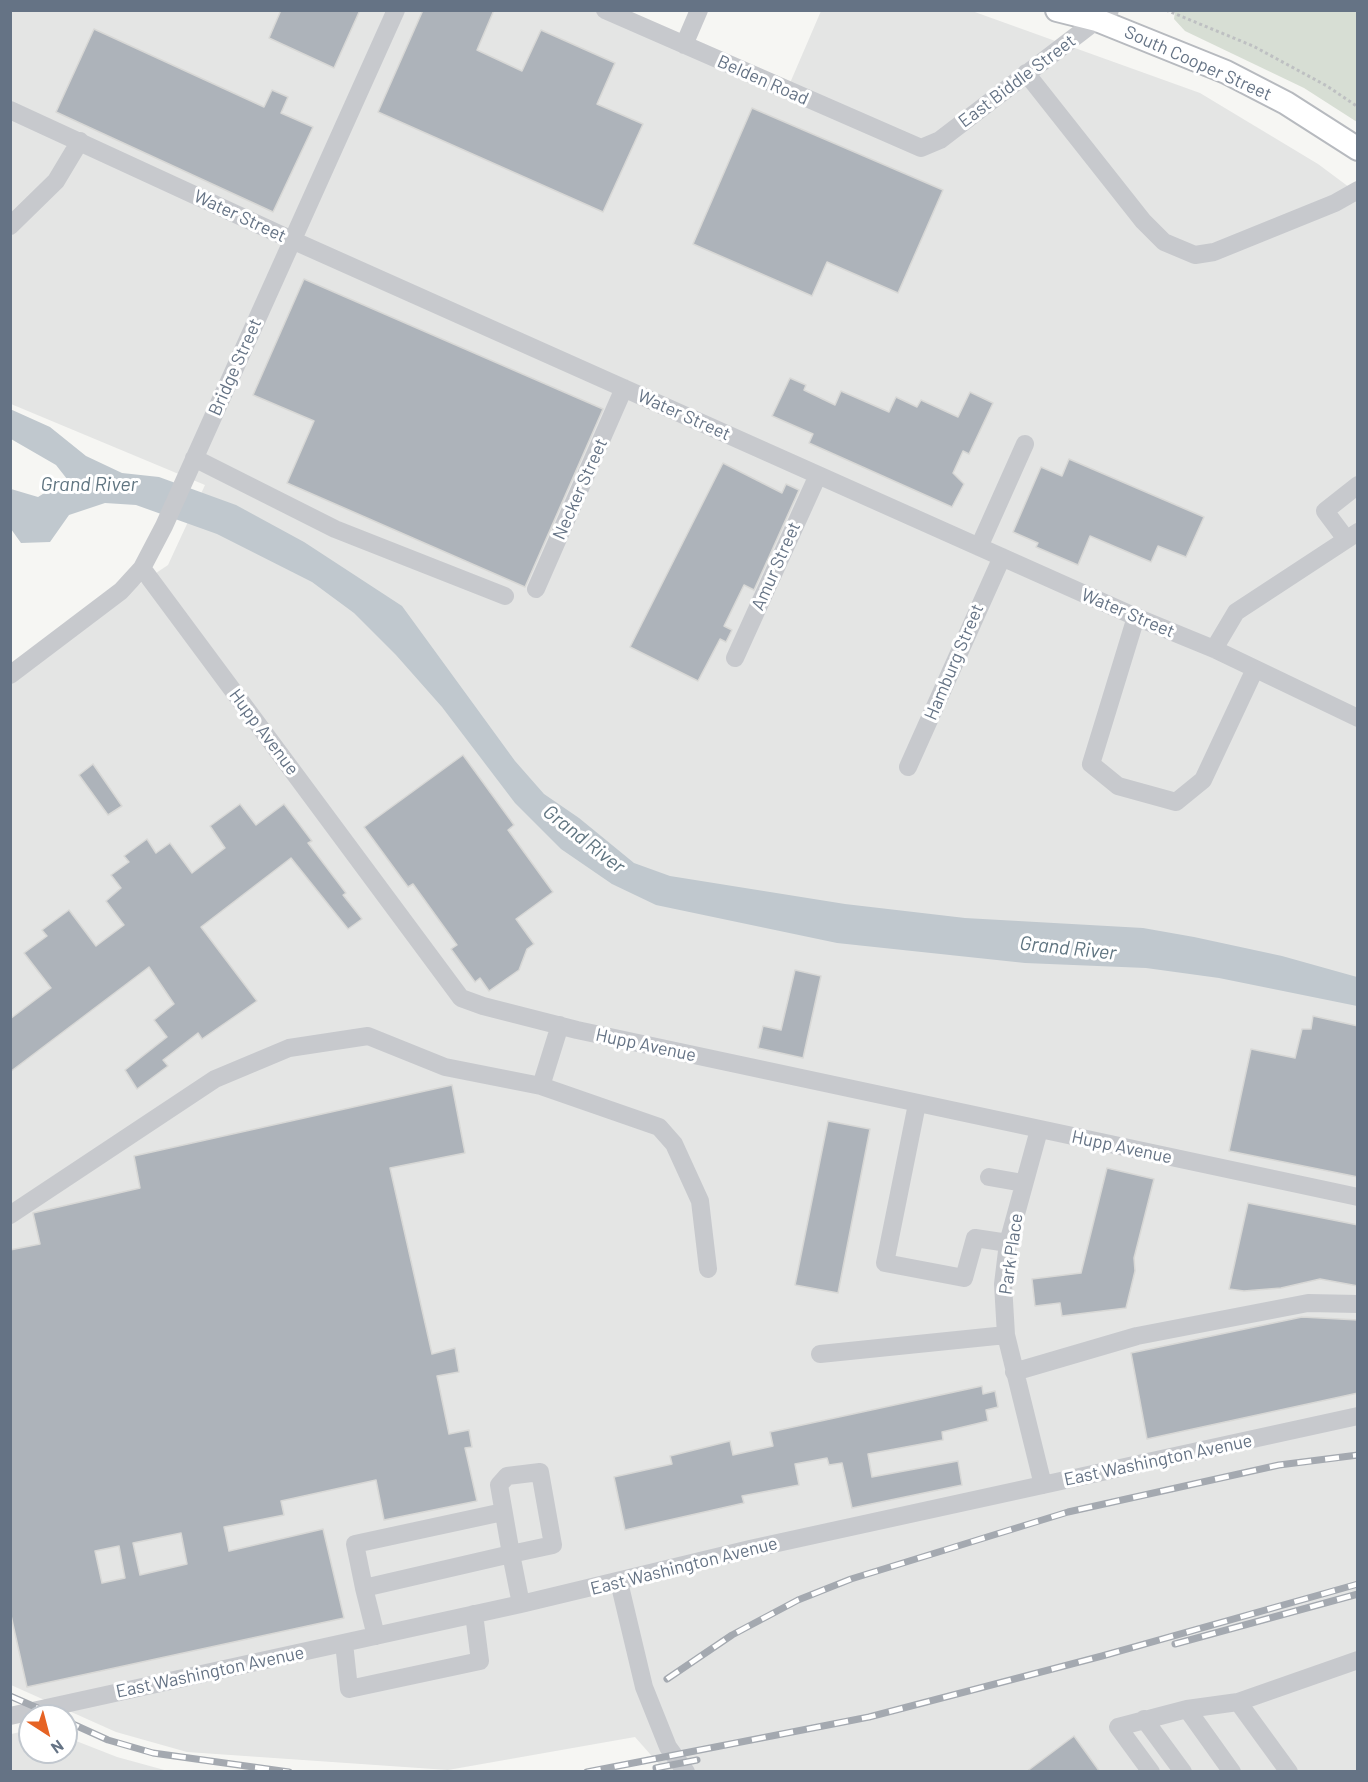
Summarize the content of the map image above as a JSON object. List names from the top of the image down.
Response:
{
  "streets": {
    "main road": ["South Cooper Street"],
    "street": [
      "Belden Road",
      "East Biddle Street",
      "Water Street",
      "Bridge Street",
      "Necker Street",
      "Amur Street",
      "Hamburg Street",
      "Hupp Avenue",
      "Park Place",
      "East Washington Avenue"
    ]
  },
  "crossings": [
    ["South Cooper Street", "East Biddle Street"],
    ["Belden Road", "East Biddle Street"],
    ["Water Street", "Bridge Street"],
    ["Water Street", "Necker Street"],
    ["Water Street", "Amur Street"],
    ["Water Street", "Hamburg Street"],
    ["Bridge Street", "Hupp Avenue"],
    ["Hupp Avenue", "Park Place"],
    ["Park Place", "East Washington Avenue"]
  ],
  "water": ["Grand River"],
  "north": "bottom right"
}
